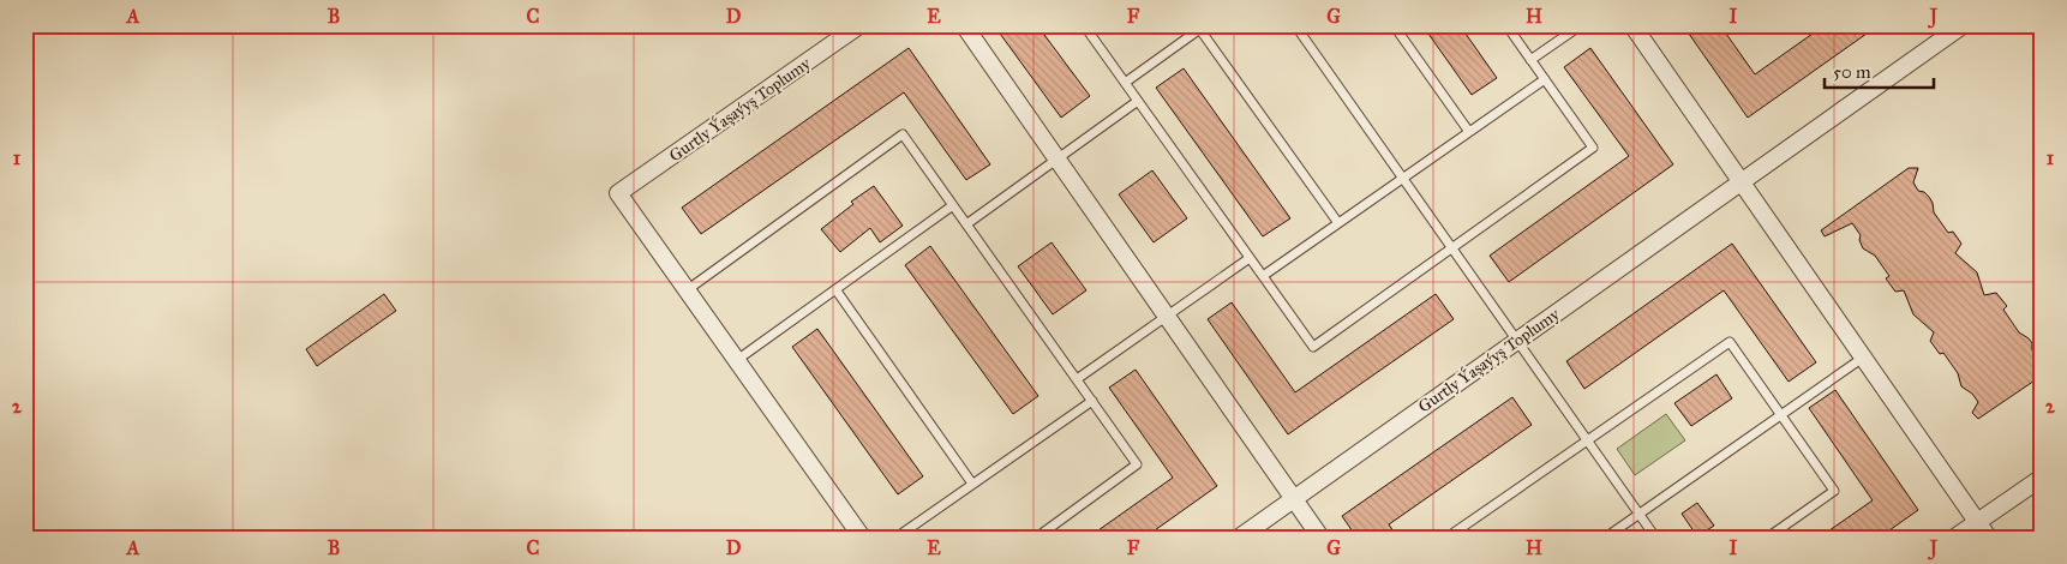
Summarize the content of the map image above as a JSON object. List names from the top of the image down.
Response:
{
  "streets": {
    "street": ["Gurtly Ýaşaýyş Toplumy"]
  },
  "scale_bar": "50 m",
  "grid": {
    "columns": [
      "A",
      "B",
      "C",
      "D",
      "E",
      "F",
      "G",
      "H",
      "I",
      "J"
    ],
    "rows": ["1", "2"]
  }
}
